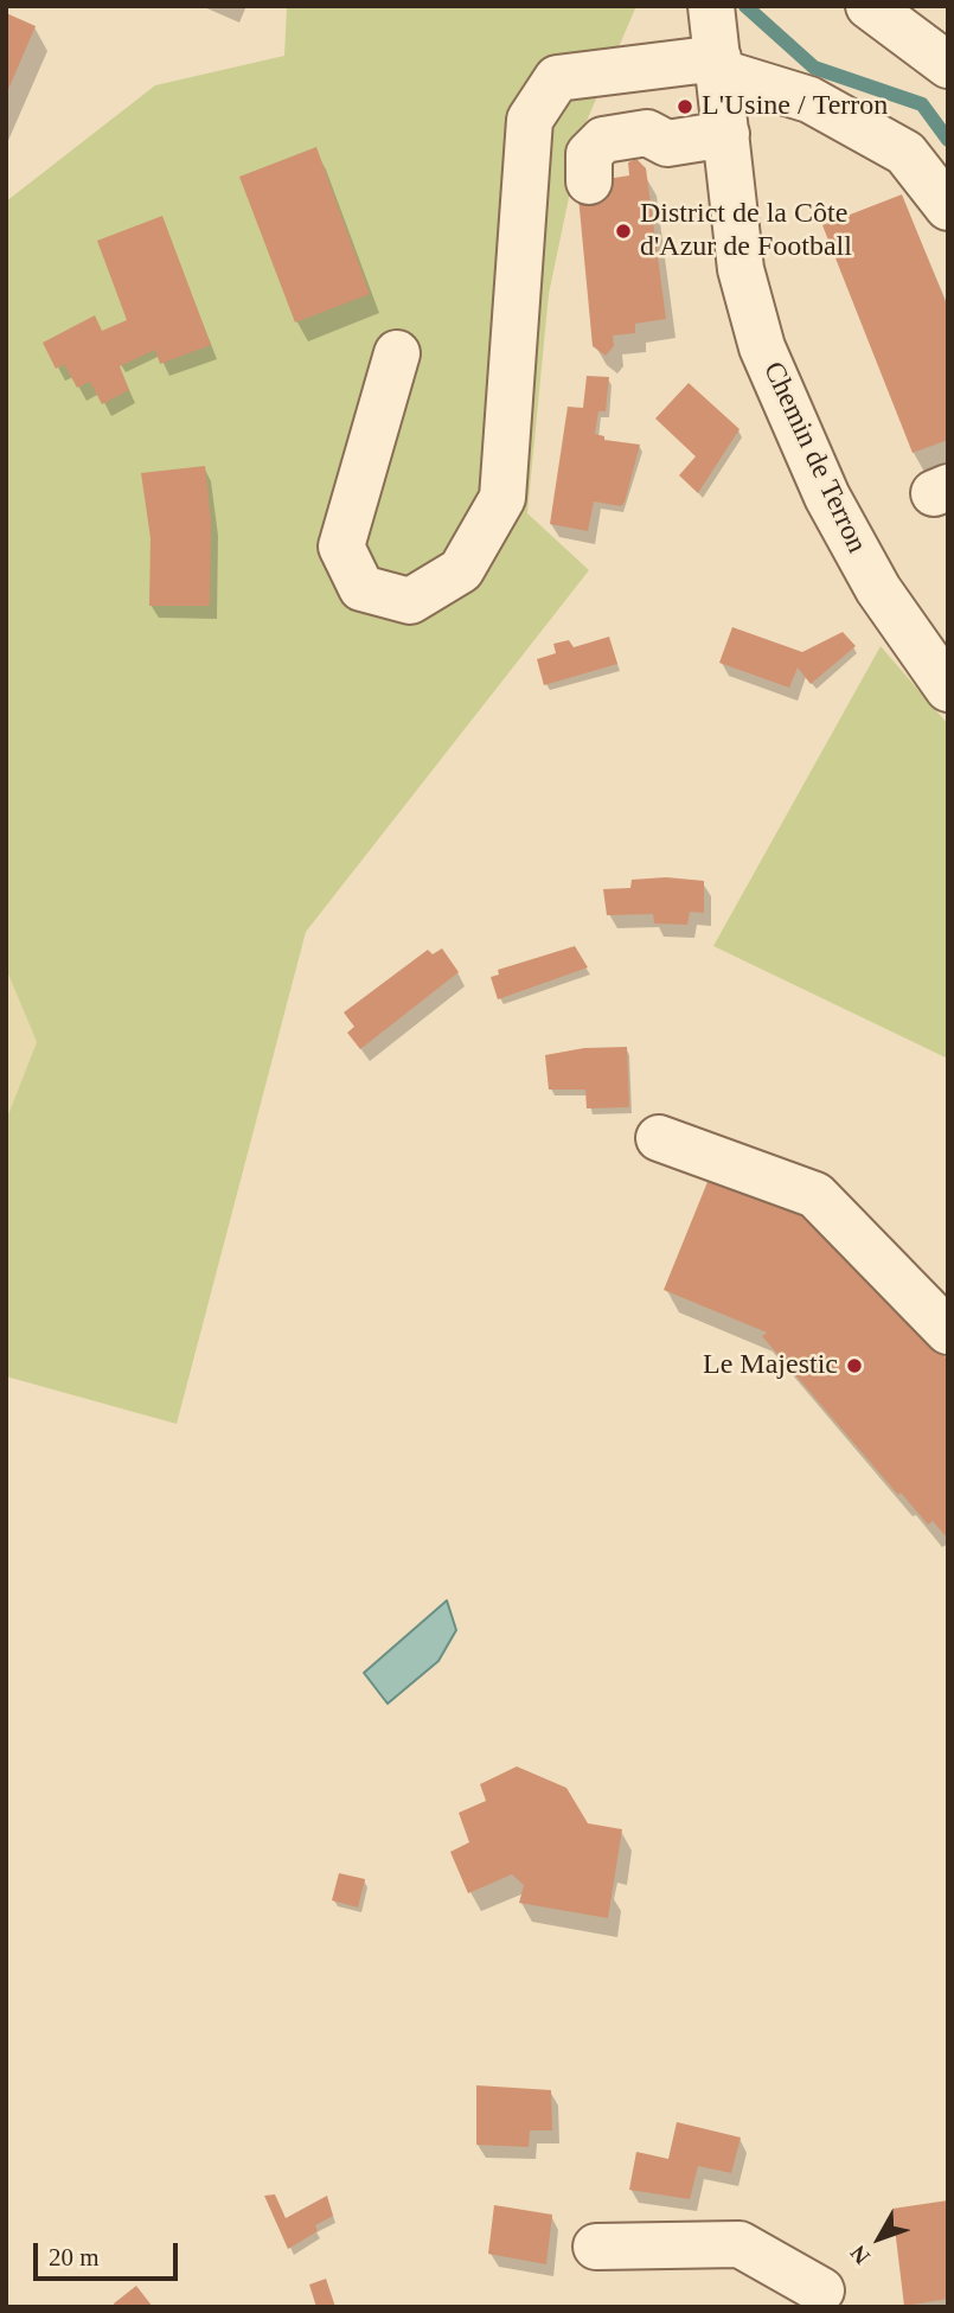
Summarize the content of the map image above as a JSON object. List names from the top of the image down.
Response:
{
  "streets": {
    "street": ["Chemin de Terron"]
  },
  "places": ["L'Usine / Terron", "District de la Côte d'Azur de Football", "Le Majestic"],
  "scale_bar": "20 m",
  "north": "bottom left"
}
